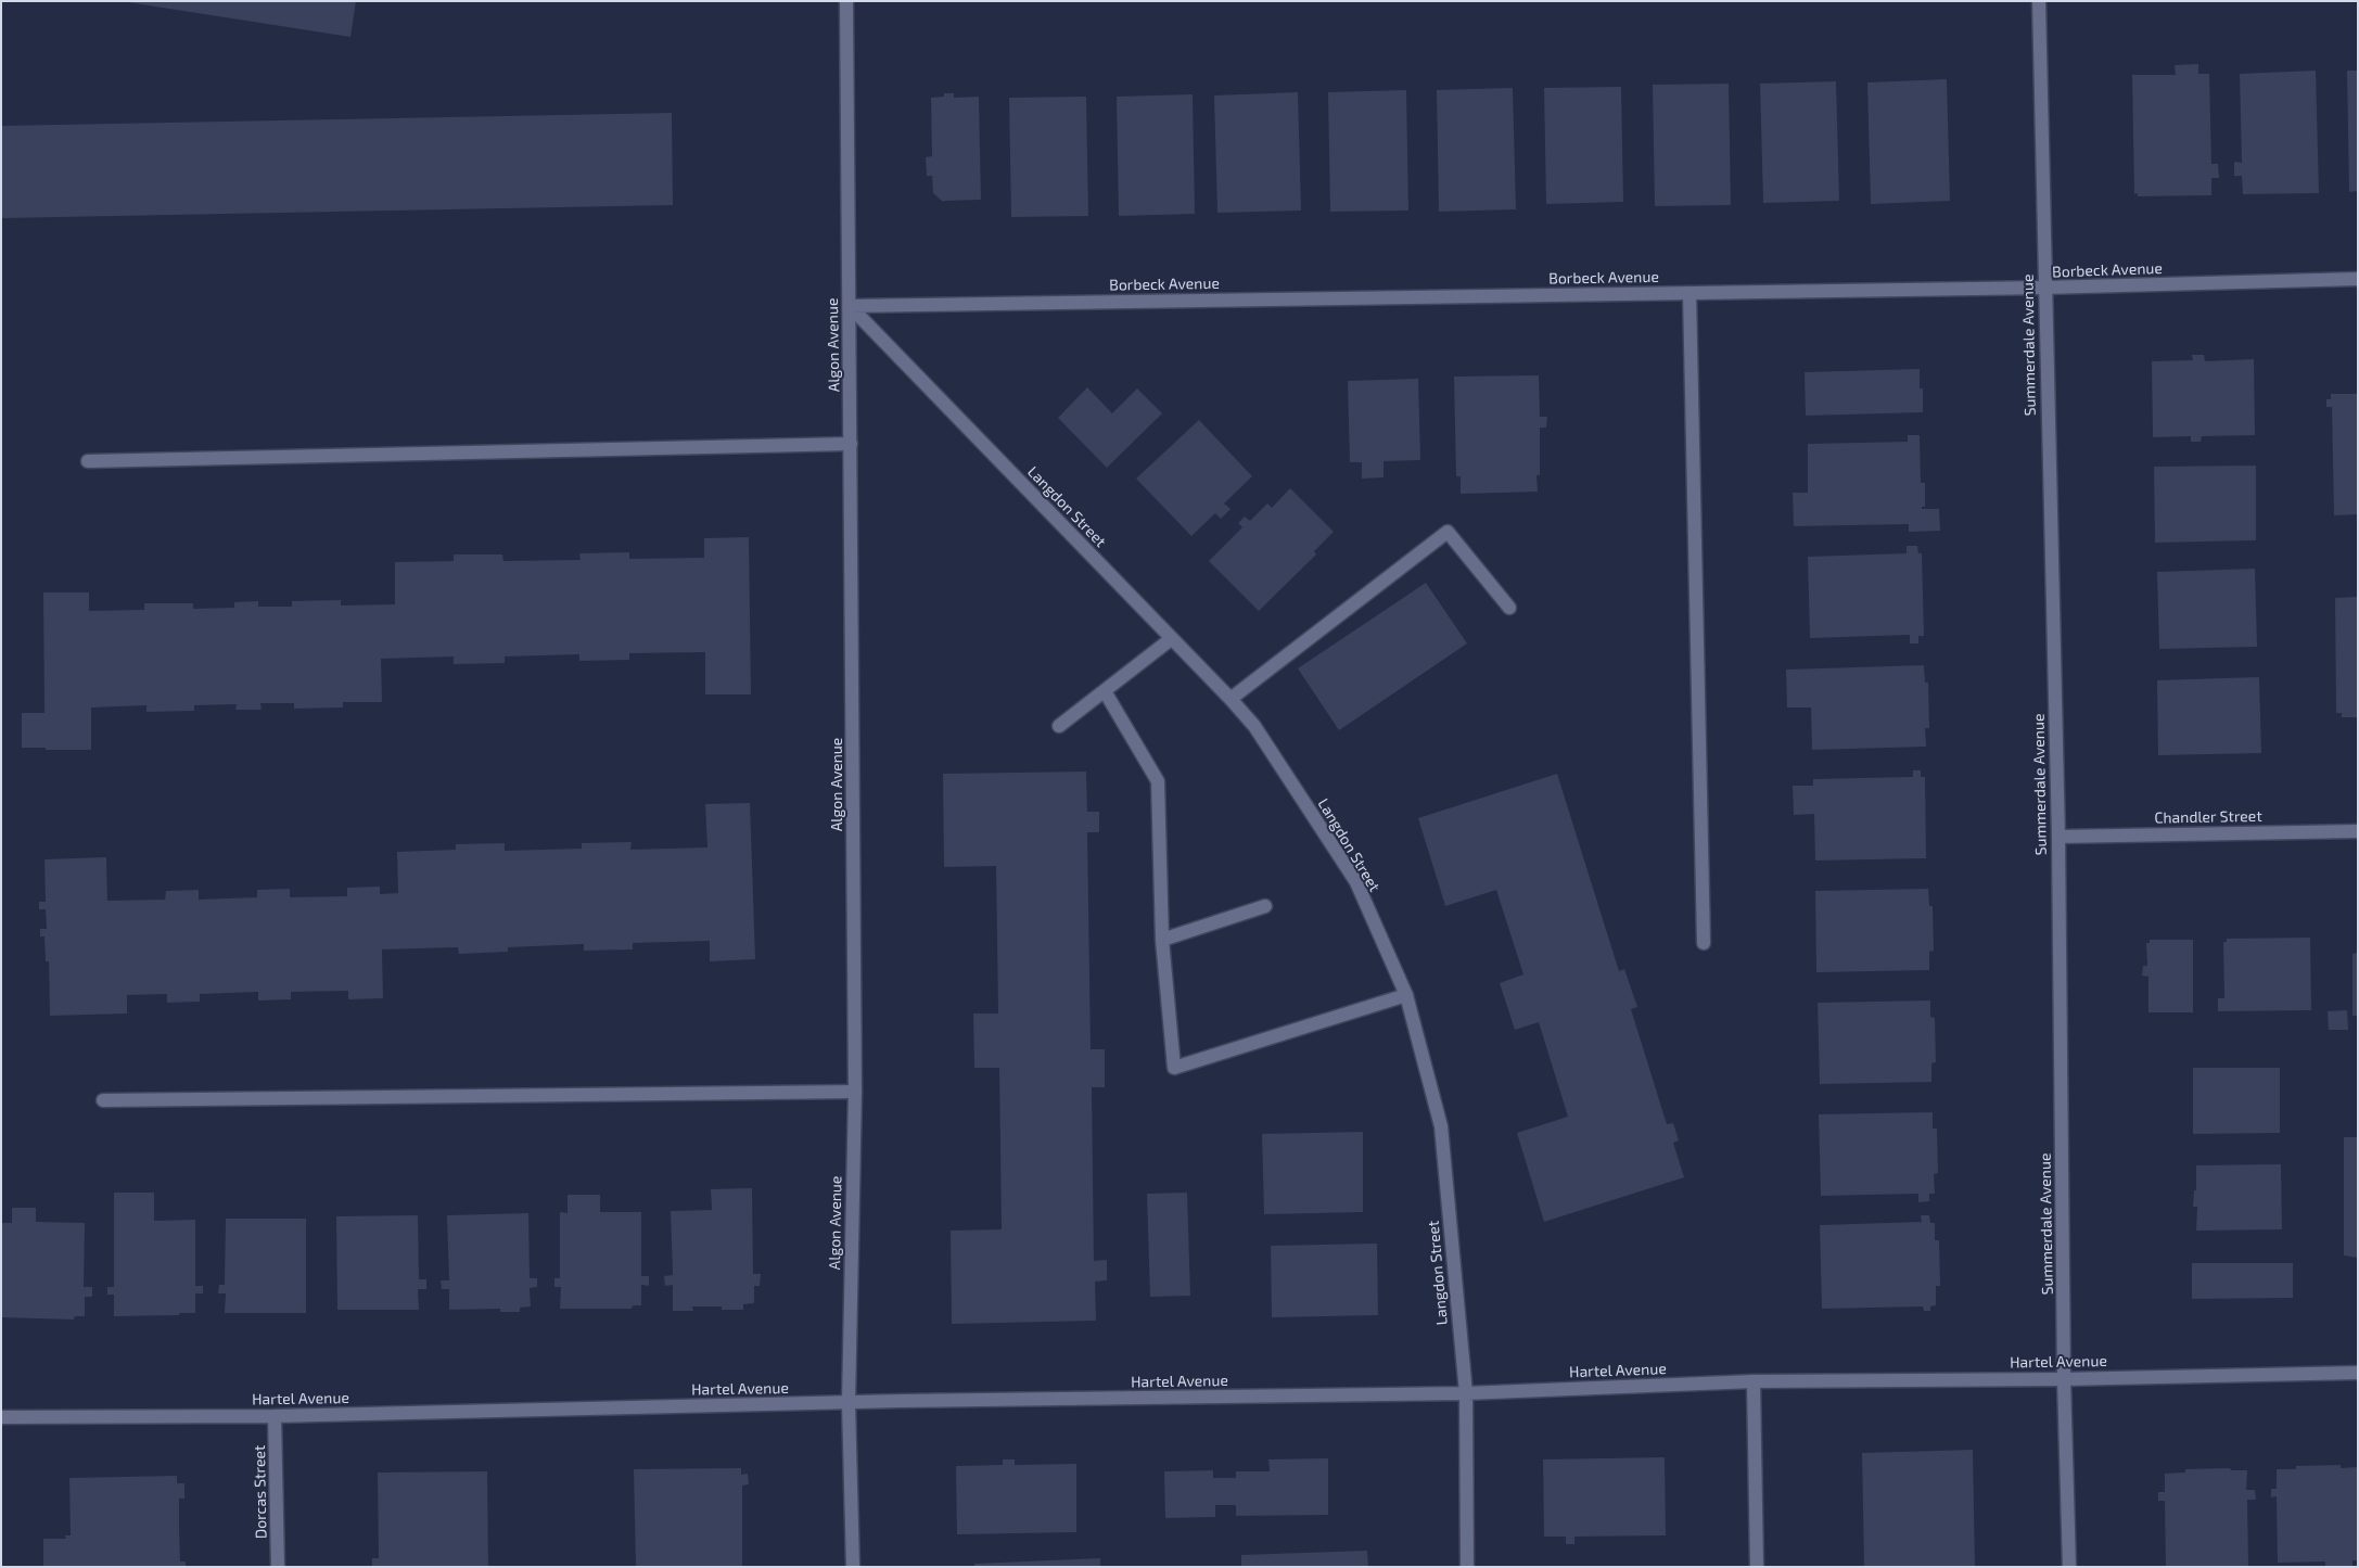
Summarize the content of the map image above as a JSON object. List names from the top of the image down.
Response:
{
  "streets": {
    "street": [
      "Borbeck Avenue",
      "Algon Avenue",
      "Summerdale Avenue",
      "Langdon Street",
      "Chandler Street",
      "Hartel Avenue",
      "Dorcas Street"
    ]
  },
  "crossings": [
    ["Borbeck Avenue", "Algon Avenue"],
    ["Borbeck Avenue", "Summerdale Avenue"],
    ["Borbeck Avenue", "Langdon Street"],
    ["Algon Avenue", "Langdon Street"],
    ["Algon Avenue", "Hartel Avenue"],
    ["Summerdale Avenue", "Chandler Street"],
    ["Summerdale Avenue", "Hartel Avenue"],
    ["Langdon Street", "Hartel Avenue"],
    ["Hartel Avenue", "Dorcas Street"]
  ]
}
